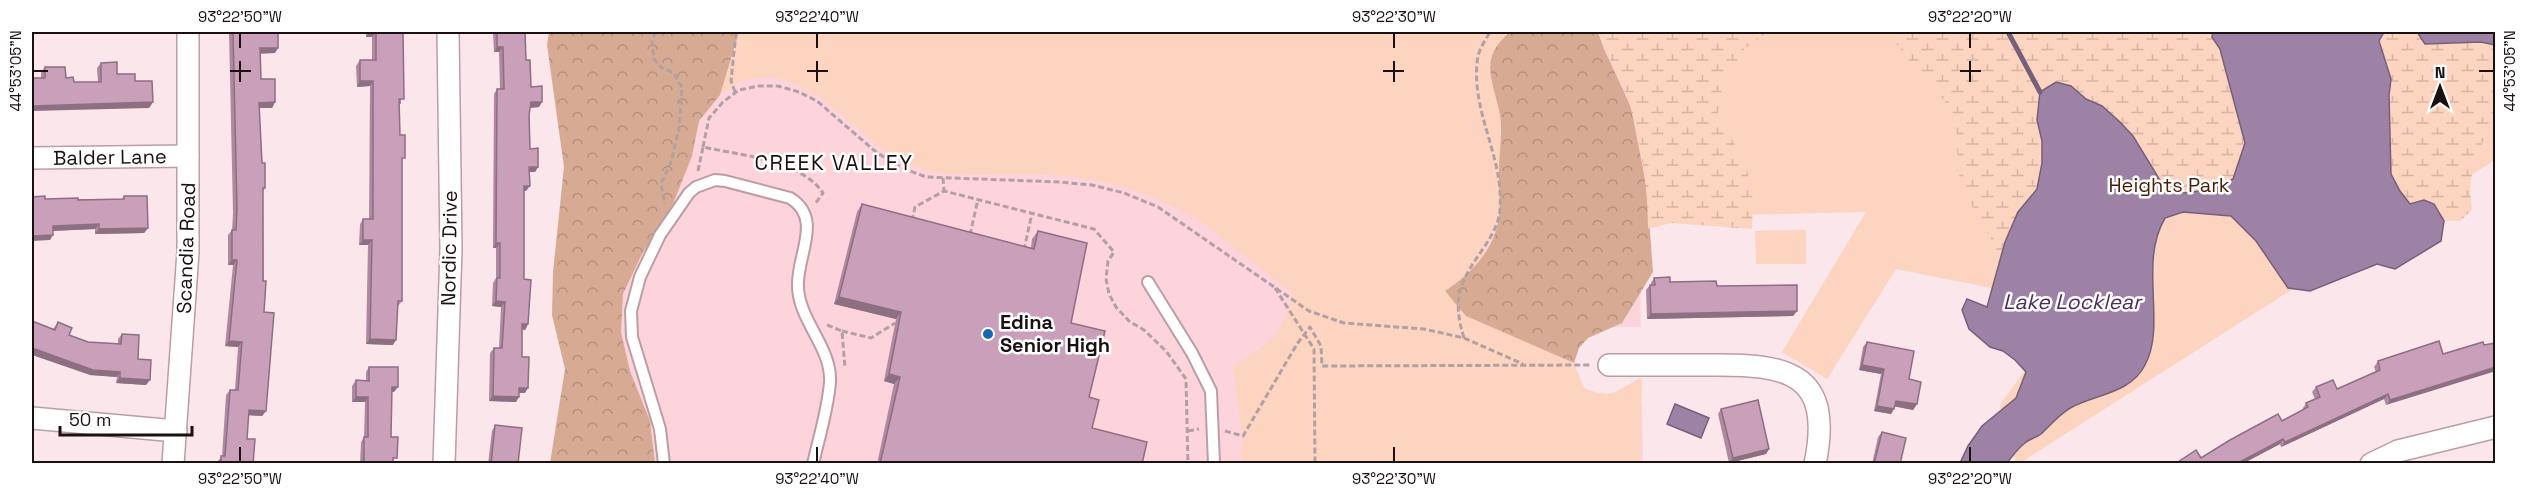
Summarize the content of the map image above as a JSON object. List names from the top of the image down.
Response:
{
  "streets": {
    "street": ["Balder Lane", "Scandia Road", "Nordic Drive"]
  },
  "crossings": [
    ["Balder Lane", "Scandia Road"]
  ],
  "districts": ["CREEK VALLEY"],
  "water": ["Lake Locklear"],
  "parks": ["Heights Park"],
  "places": ["Edina Senior High"],
  "scale_bar": "50 m",
  "north": "top",
  "coordinates": [
    "93°22'50\"W",
    "93°22'40\"W",
    "93°22'30\"W",
    "93°22'20\"W",
    "44°53'05\"N"
  ]
}
